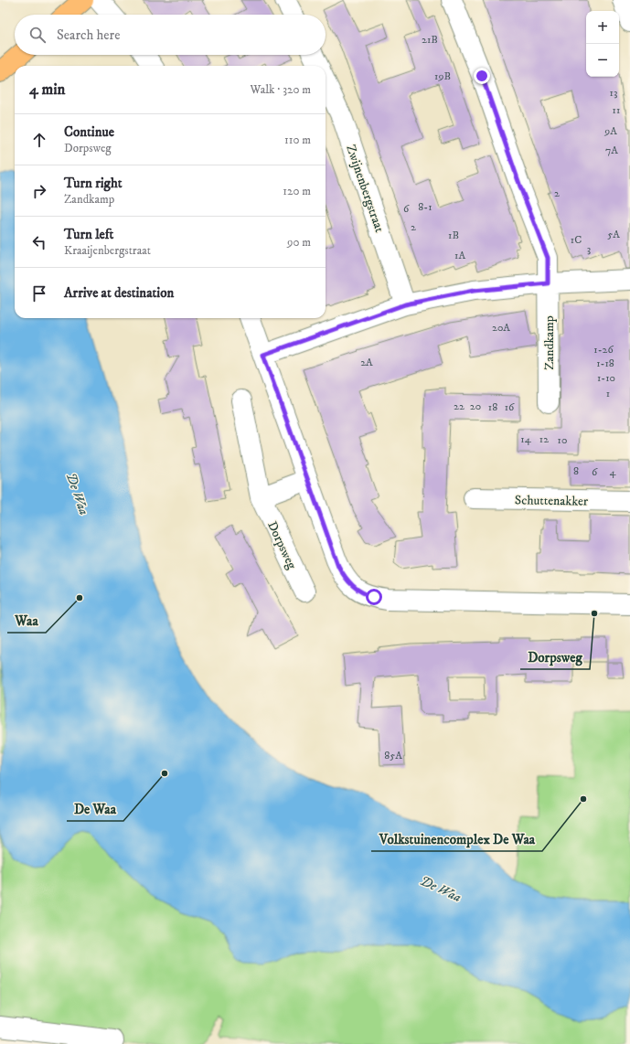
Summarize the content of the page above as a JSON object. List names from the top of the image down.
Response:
{
  "streets": {
    "street": [
      "Zwijnenbergstraat",
      "Zandkamp",
      "Schuttenakker",
      "Dorpsweg"
    ]
  },
  "water": ["De Waa"],
  "places": [
    "Waa",
    "Dorpsweg",
    "De Waa",
    "Volkstuinencomplex De Waa"
  ],
  "house_numbers": [
    "21B",
    "19B",
    "13",
    "11",
    "9A",
    "7A",
    "2",
    "8-1",
    "6",
    "2",
    "5A",
    "1B",
    "1C",
    "3",
    "1A",
    "20A",
    "1-26",
    "2A",
    "1-18",
    "1-10",
    "1",
    "22",
    "20",
    "18",
    "16",
    "14",
    "12",
    "10",
    "8",
    "6",
    "4",
    "85A"
  ],
  "page": {
    "map_buttons": ["+", "−"],
    "search": "Search here",
    "heading": ["4 min", "Walk · 320 m"],
    "list": [
      ["Continue", "Dorpsweg", "110 m"],
      ["Turn right", "Zandkamp", "120 m"],
      ["Turn left", "Kraaijenbergstraat", "90 m"],
      "Arrive at destination"
    ]
  }
}
